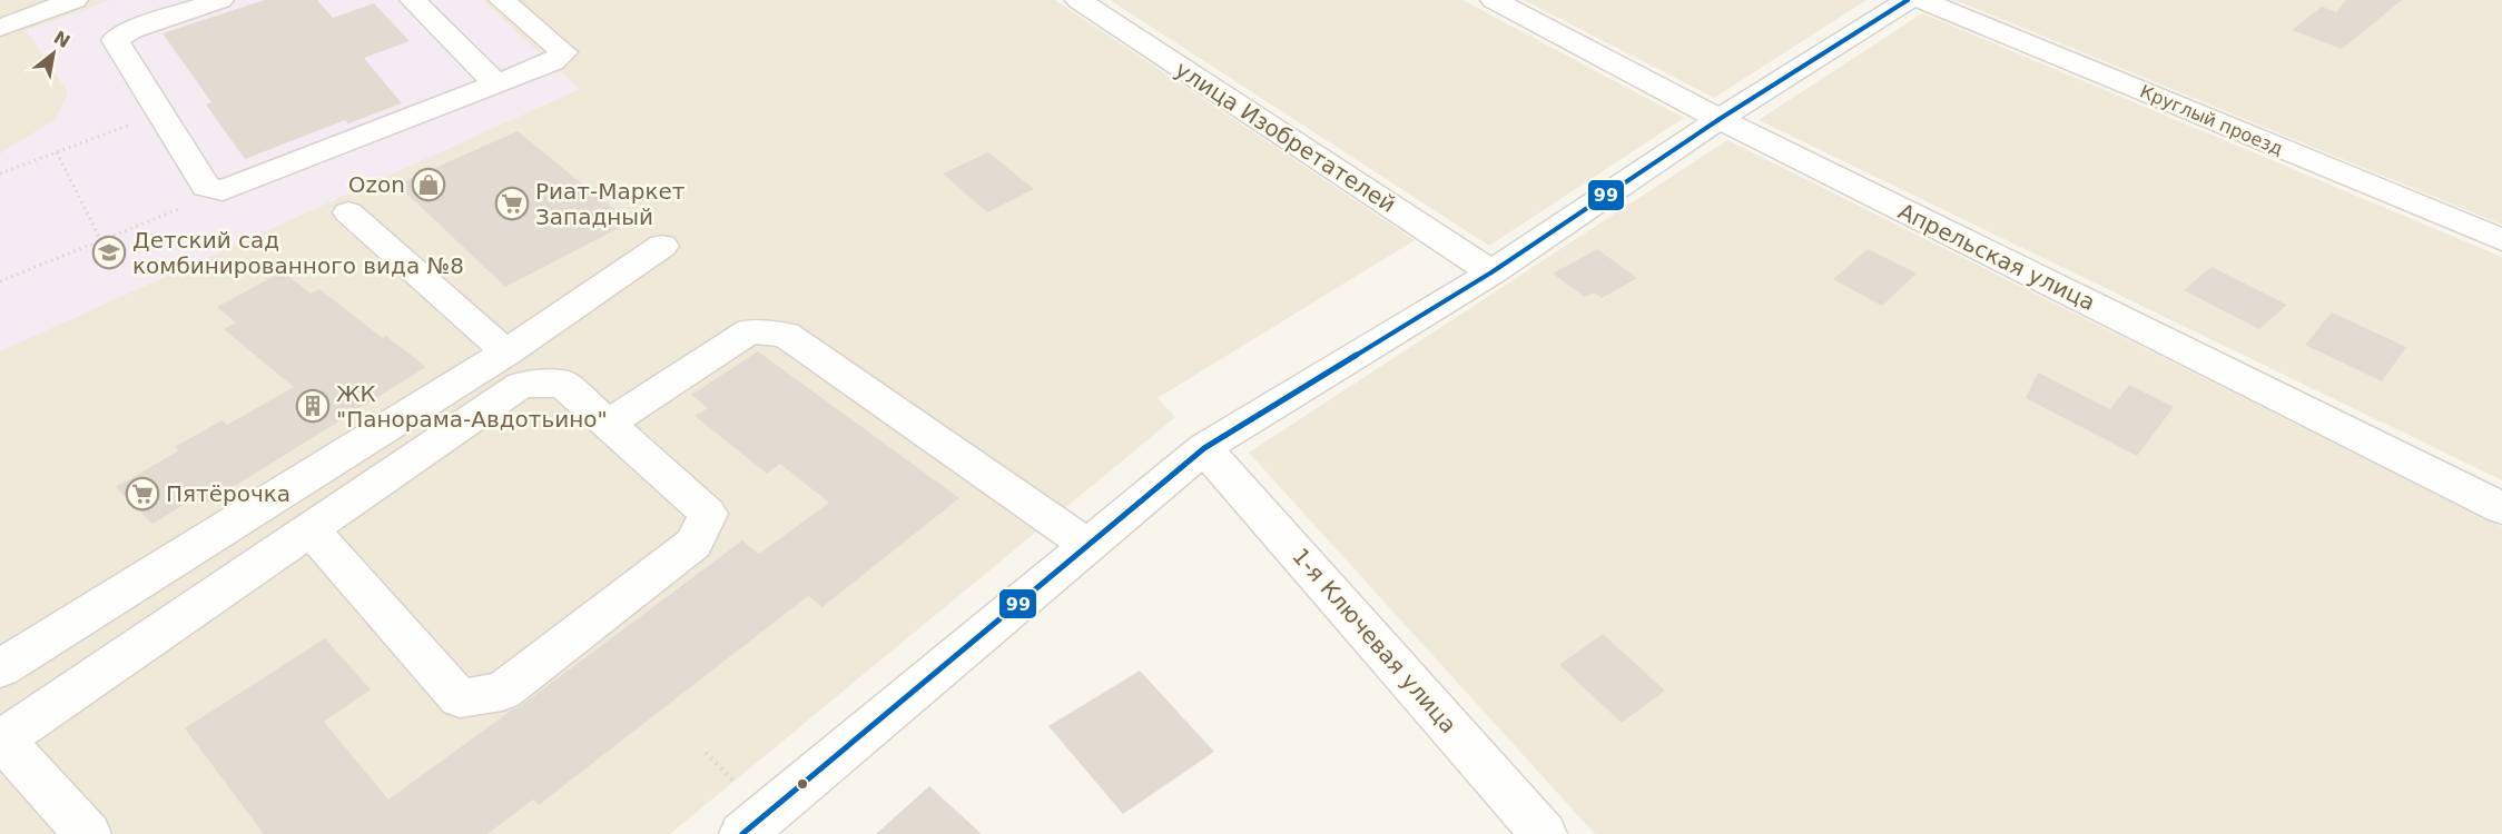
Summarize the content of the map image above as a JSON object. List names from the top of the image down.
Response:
{
  "streets": {
    "street": [
      "Круглый проезд",
      "улица Изобретателей",
      "Апрельская улица",
      "1-я Ключевая улица"
    ]
  },
  "places": {
    "shop": ["Ozon"],
    "supermarket": ["Риат-Маркет Западный", "Пятёрочка"],
    "school or university": ["Детский сад комбинированного вида №8"],
    "building": ["ЖК \"Панорама-Авдотьино\""]
  },
  "lines": ["transit line 99"],
  "north": "top right"
}
